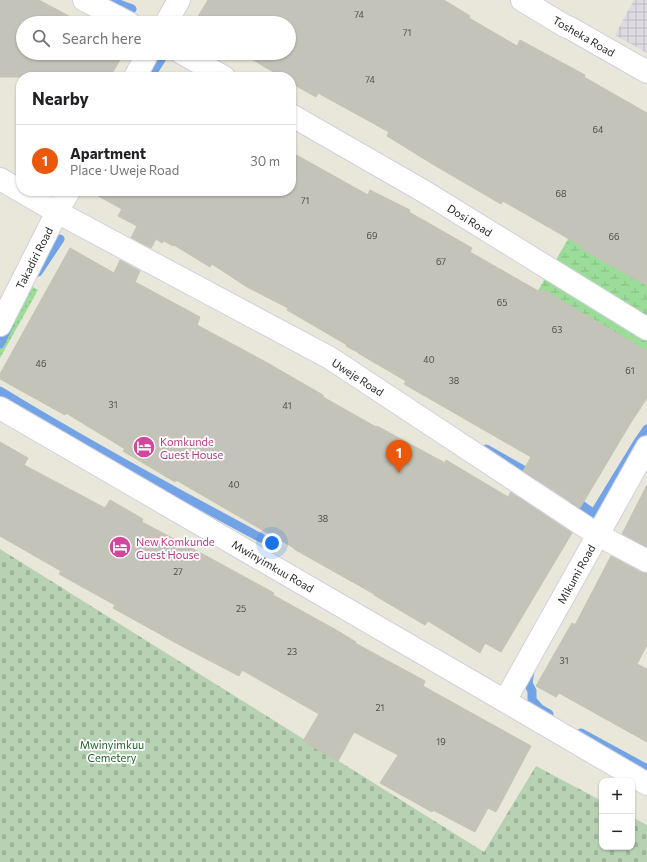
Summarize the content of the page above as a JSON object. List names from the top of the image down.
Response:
{
  "streets": {
    "street": [
      "Tosheka Road",
      "Dosi Road",
      "Takadiri Road",
      "Uweje Road",
      "Mwinyimkuu Road",
      "Mikumi Road"
    ]
  },
  "crossings": [
    ["Takadiri Road", "Uweje Road"],
    ["Uweje Road", "Mikumi Road"],
    ["Mwinyimkuu Road", "Mikumi Road"]
  ],
  "parks": ["Mwinyimkuu Cemetery"],
  "places": {
    "hotel": ["Komkunde Guest House", "New Komkunde Guest House"]
  },
  "house_numbers": [
    "74",
    "71",
    "74",
    "64",
    "68",
    "71",
    "69",
    "66",
    "67",
    "65",
    "63",
    "40",
    "46",
    "61",
    "38",
    "31",
    "41",
    "40",
    "38",
    "27",
    "25",
    "23",
    "31",
    "21",
    "19"
  ],
  "page": {
    "search": "Search here",
    "heading": "Nearby",
    "list": [
      {
        "mark": "1",
        "name": "Apartment",
        "note": "Place · Uweje Road",
        "value": "30 m"
      }
    ],
    "pins": "1",
    "map_buttons": ["+", "−"]
  }
}
